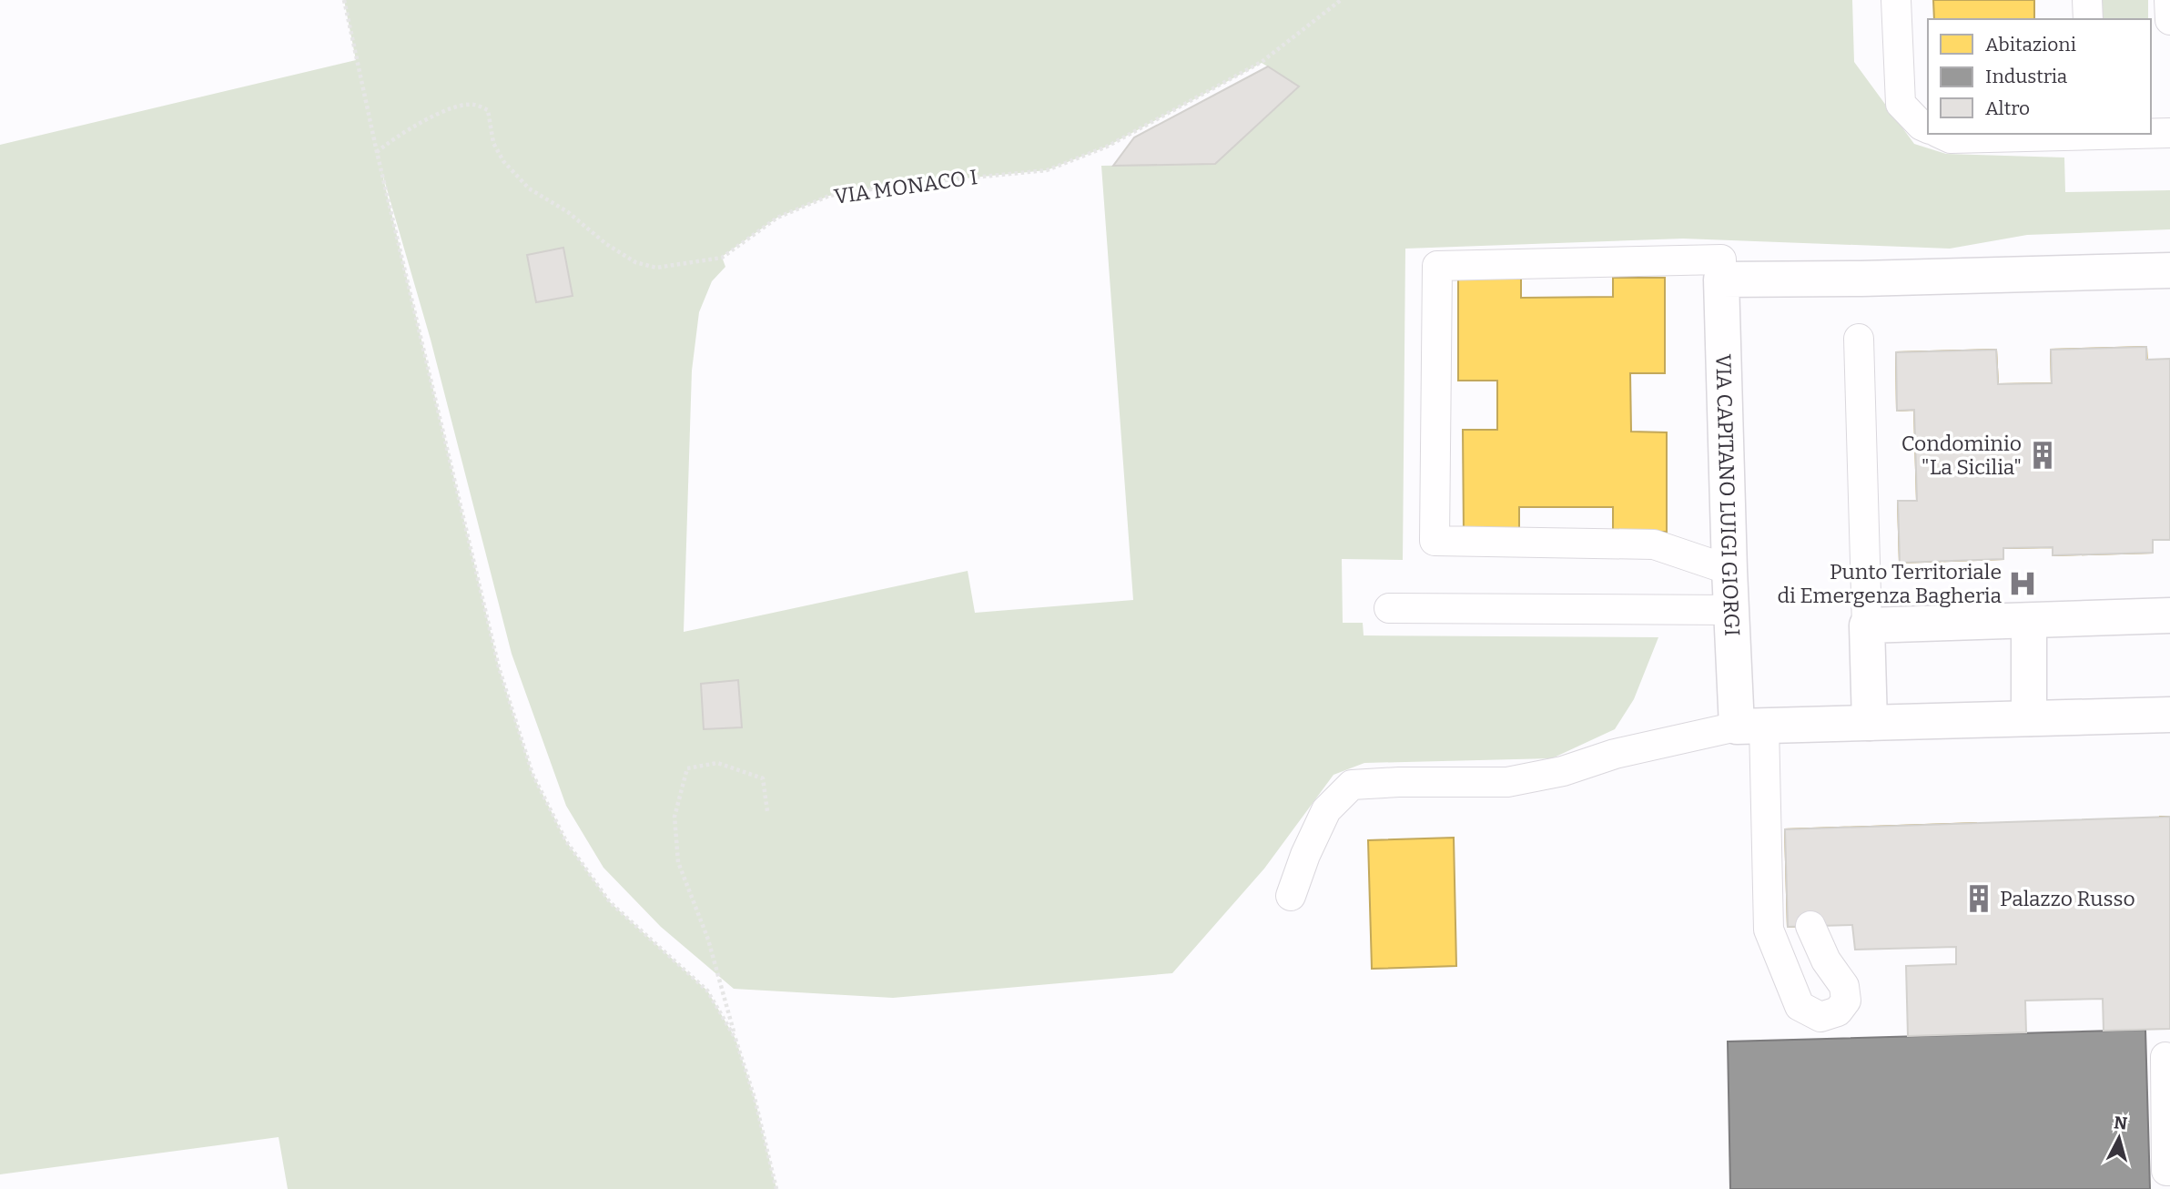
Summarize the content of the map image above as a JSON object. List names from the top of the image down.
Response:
{
  "streets": {
    "street": ["VIA CAPITANO LUIGI GIORGI"],
    "path": ["VIA MONACO I"]
  },
  "places": {
    "building": ["Condominio \"La Sicilia\"", "Palazzo Russo"],
    "hospital": ["Punto Territoriale di Emergenza Bagheria"]
  },
  "legend": ["Abitazioni", "Industria", "Altro"],
  "north": "top"
}
